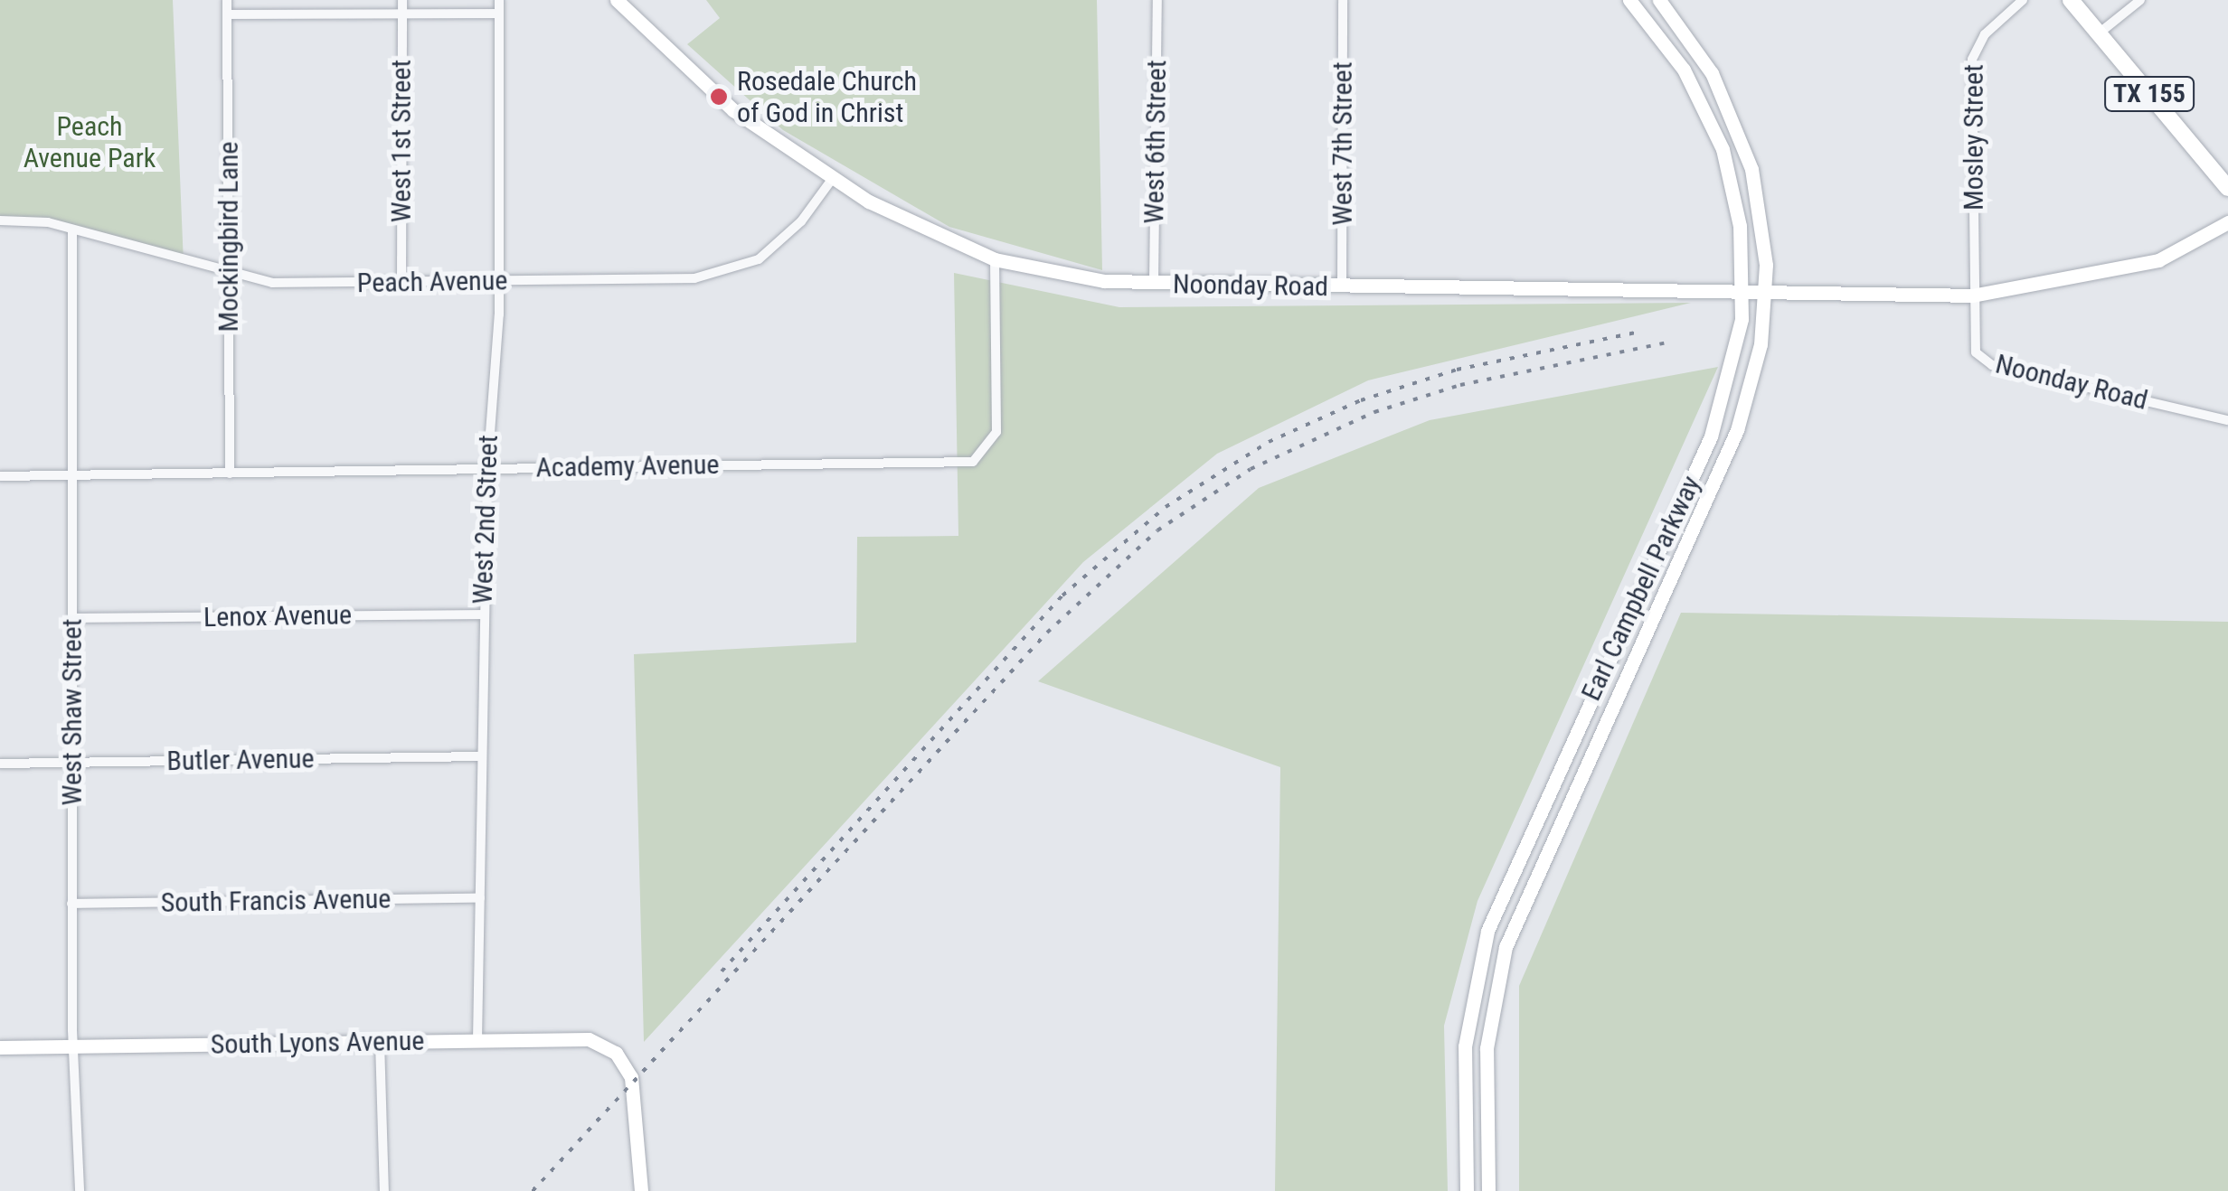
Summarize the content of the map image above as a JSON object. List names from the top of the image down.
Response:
{
  "streets": {
    "main road": [
      "TX 155",
      "Noonday Road",
      "Earl Campbell Parkway",
      "South Lyons Avenue"
    ],
    "street": [
      "Mosley Street",
      "West 1st Street",
      "West 6th Street",
      "West 7th Street",
      "Mockingbird Lane",
      "Peach Avenue",
      "Academy Avenue",
      "West 2nd Street",
      "Lenox Avenue",
      "West Shaw Street",
      "Butler Avenue",
      "South Francis Avenue"
    ]
  },
  "crossings": [
    ["Mosley Street", "Noonday Road"],
    ["West 1st Street", "Peach Avenue"],
    ["West 6th Street", "Noonday Road"],
    ["West 7th Street", "Noonday Road"],
    ["Mockingbird Lane", "Peach Avenue"],
    ["Mockingbird Lane", "Academy Avenue"],
    ["Peach Avenue", "Noonday Road"],
    ["Peach Avenue", "West 2nd Street"],
    ["Peach Avenue", "West Shaw Street"],
    ["Noonday Road", "Academy Avenue"],
    ["Noonday Road", "Earl Campbell Parkway"],
    ["Academy Avenue", "West 2nd Street"],
    ["Academy Avenue", "West Shaw Street"],
    ["West 2nd Street", "Lenox Avenue"],
    ["West 2nd Street", "Butler Avenue"],
    ["West 2nd Street", "South Francis Avenue"],
    ["West 2nd Street", "South Lyons Avenue"],
    ["Lenox Avenue", "West Shaw Street"],
    ["West Shaw Street", "Butler Avenue"],
    ["West Shaw Street", "South Francis Avenue"],
    ["West Shaw Street", "South Lyons Avenue"]
  ],
  "parks": ["Peach Avenue Park"],
  "places": ["Rosedale Church of God in Christ"]
}
